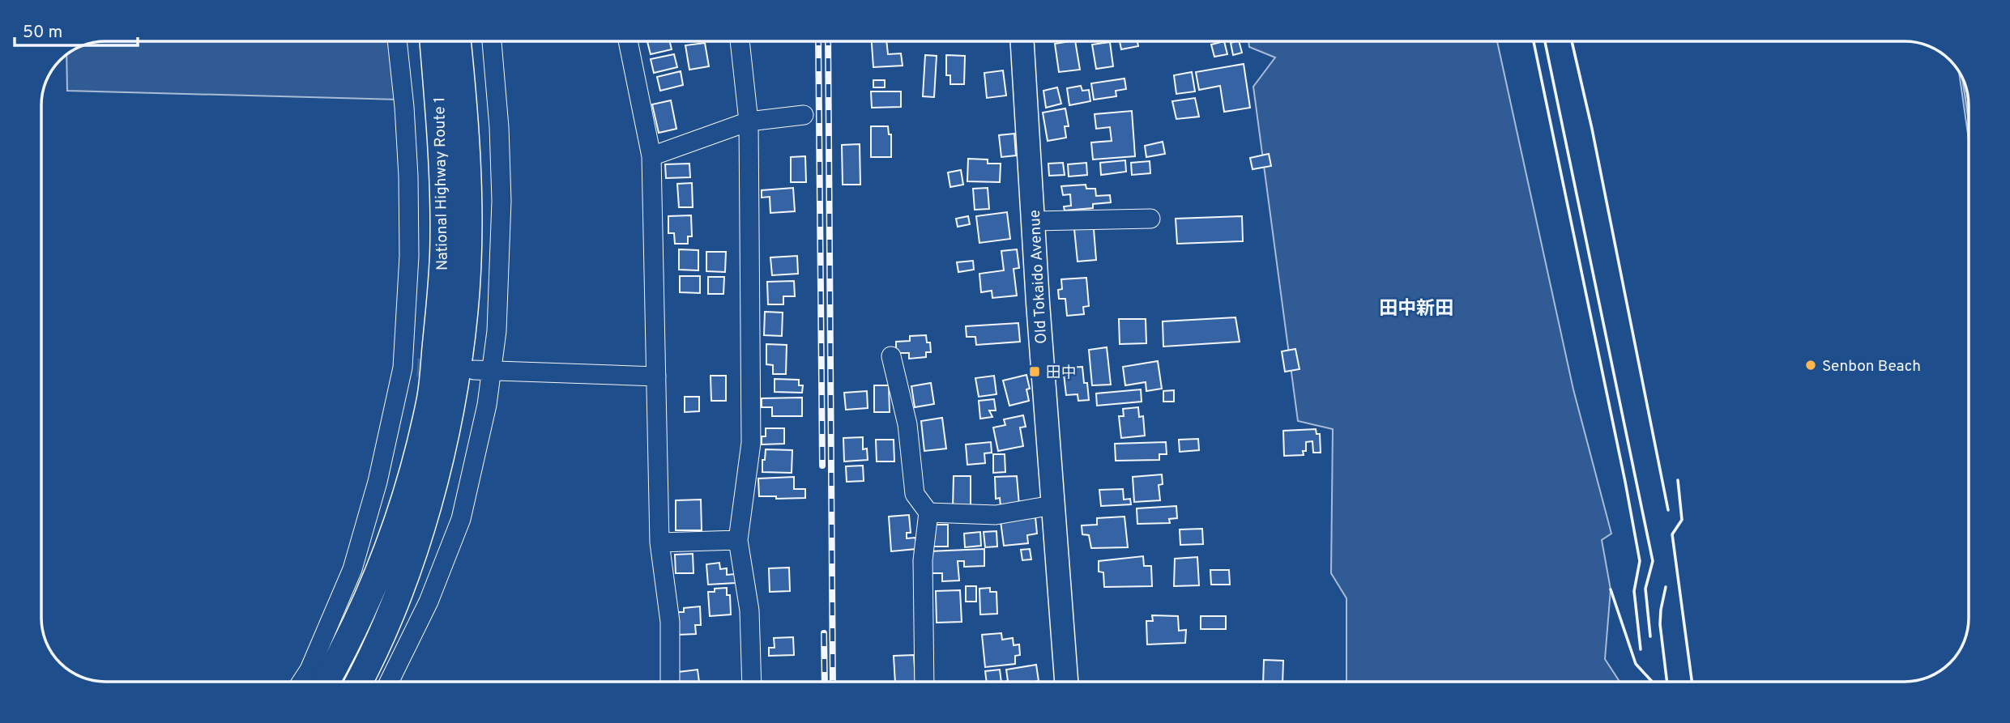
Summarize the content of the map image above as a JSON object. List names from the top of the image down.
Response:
{
  "streets": {
    "highway": ["National Highway Route 1"],
    "main road": ["Old Tokaido Avenue"]
  },
  "districts": ["田中新田"],
  "places": {
    "other": ["Senbon Beach"],
    "transit": ["田中"]
  },
  "scale_bar": "50 m"
}
